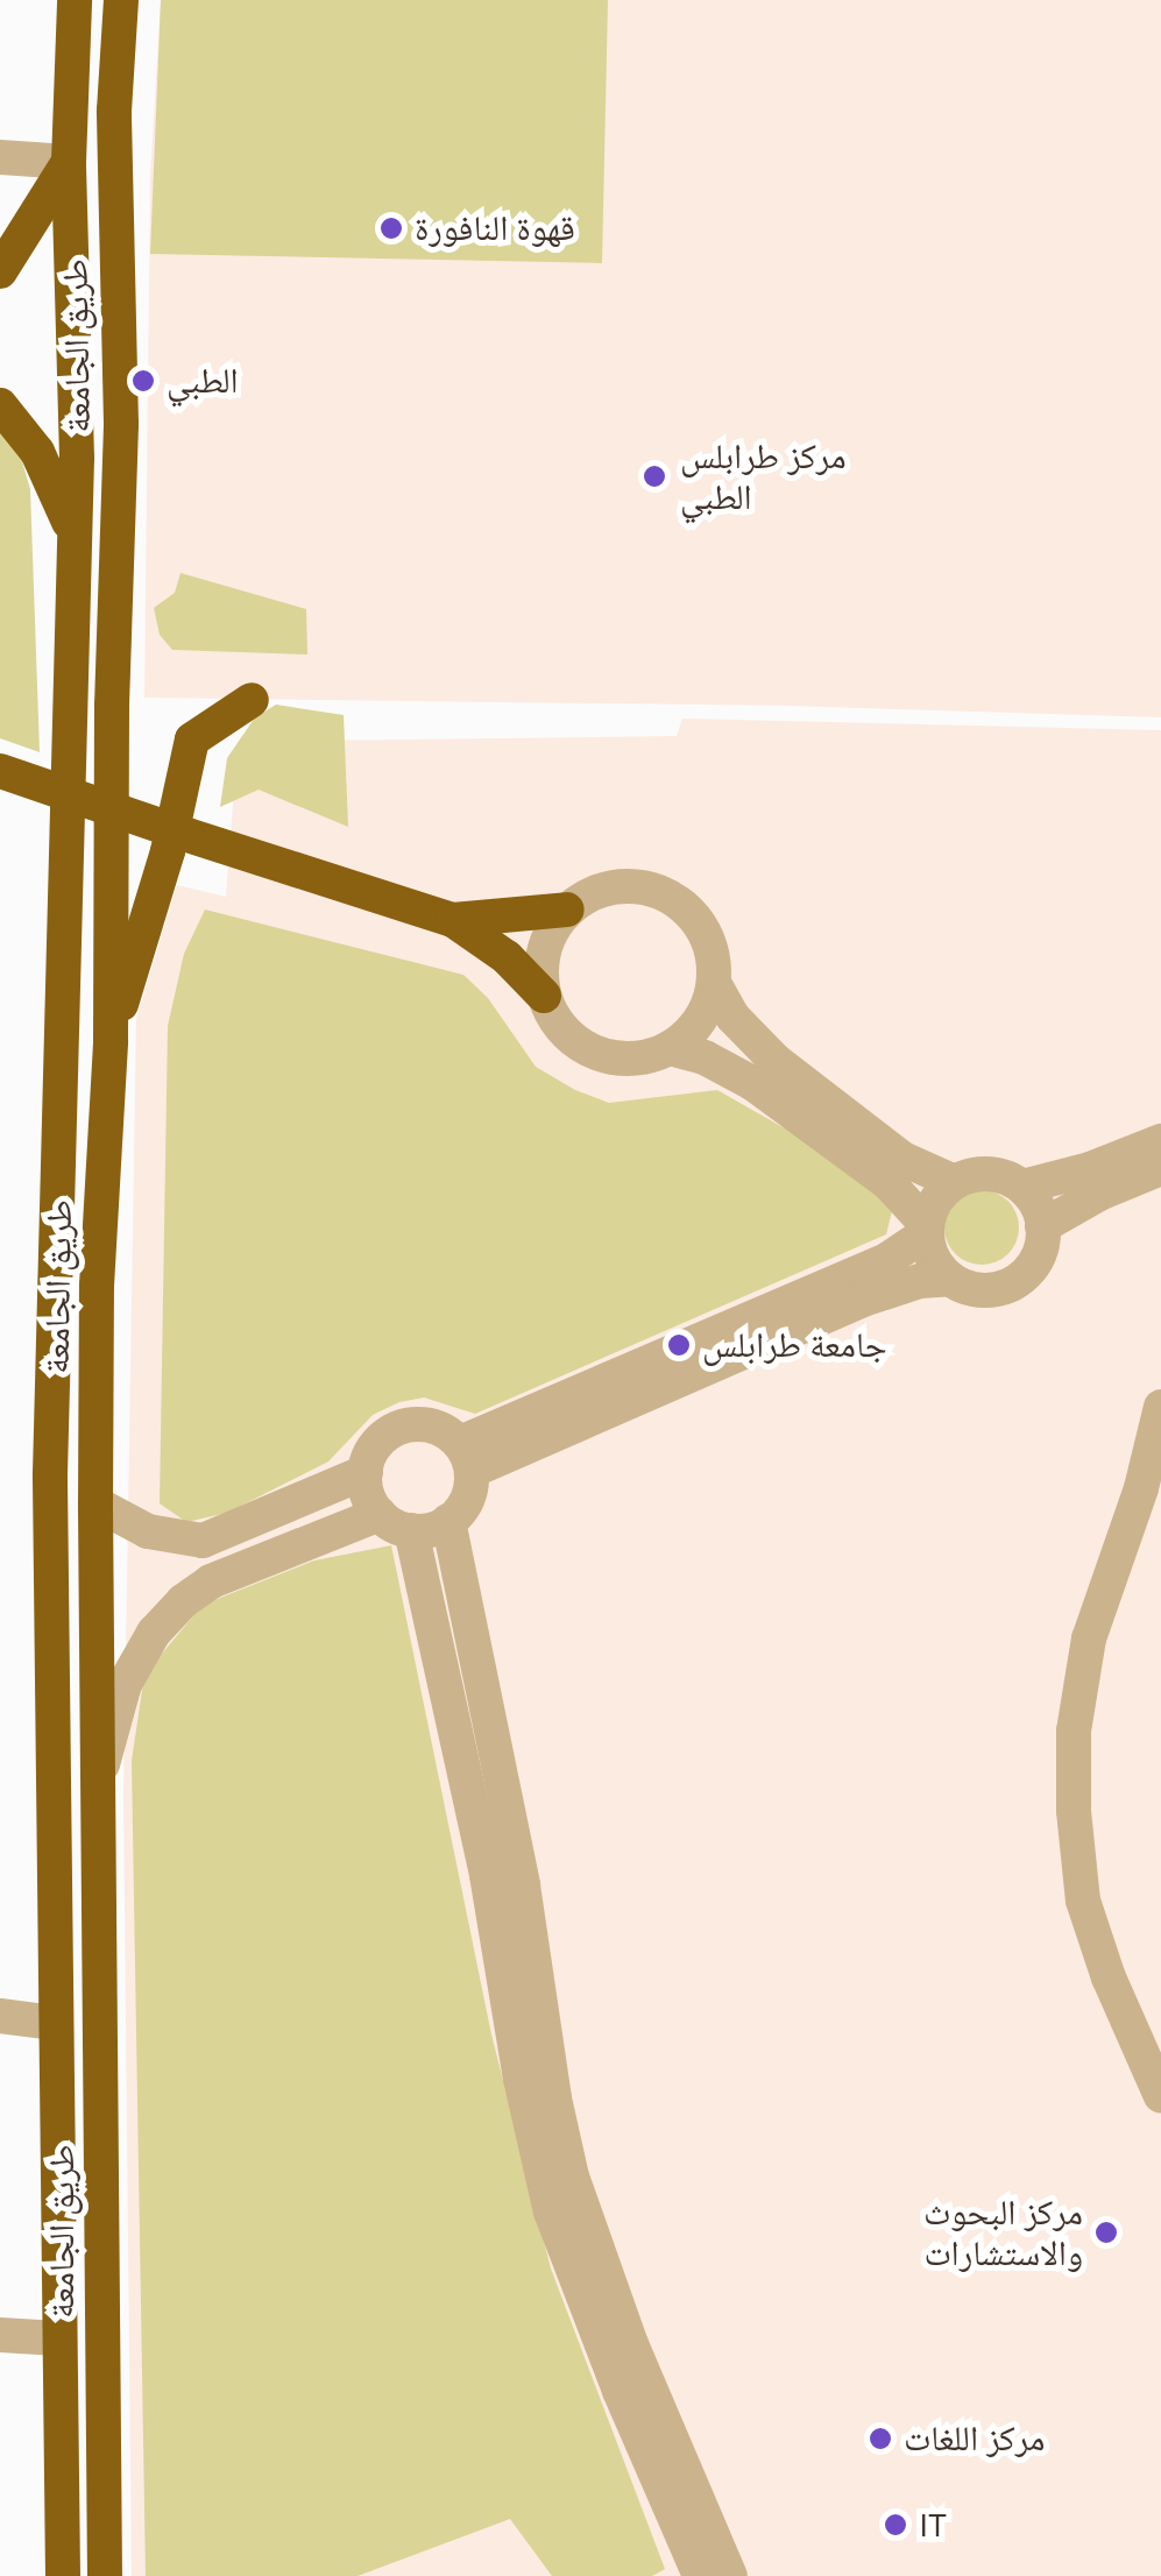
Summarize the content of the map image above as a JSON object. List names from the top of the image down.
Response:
{
  "streets": {
    "highway": ["طريق الجامعة"]
  },
  "places": [
    "قهوة النافورة",
    "الطبي",
    "مركز طرابلس الطبي",
    "جامعة طرابلس",
    "مركز البحوث والاستشارات",
    "مركز اللغات",
    "IT"
  ]
}
